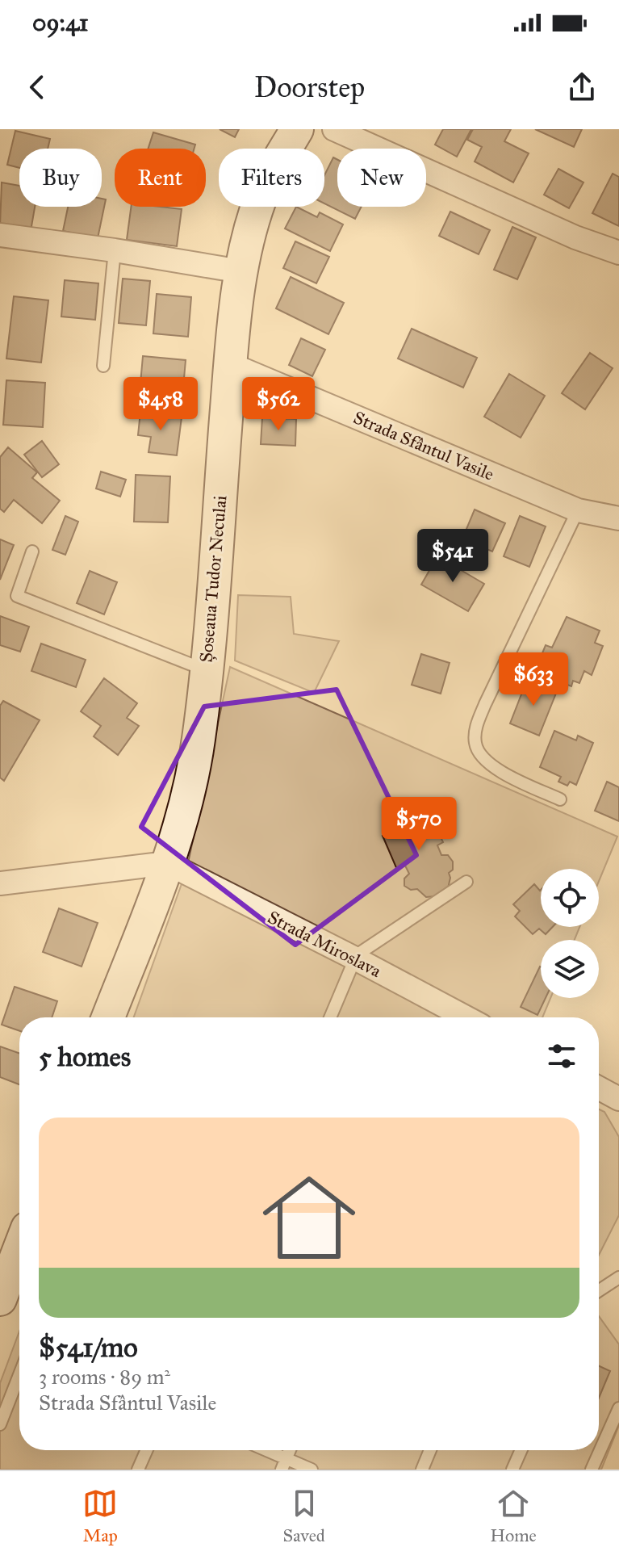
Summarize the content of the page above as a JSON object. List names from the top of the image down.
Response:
{
  "streets": {
    "main road": ["Șoseaua Tudor Neculai"],
    "street": ["Strada Sfântul Vasile", "Strada Miroslava"]
  },
  "crossings": [
    ["Strada Sfântul Vasile", "Șoseaua Tudor Neculai"],
    ["Șoseaua Tudor Neculai", "Strada Miroslava"]
  ],
  "page": {
    "status": "09:41",
    "header": "Doorstep",
    "chip": [
      "Buy",
      "Rent",
      "Filters",
      "New"
    ],
    "price": [
      "$458",
      "$562",
      "$541",
      "$633",
      "$570"
    ],
    "heading": "5 homes",
    "list": [
      {
        "name": "$541/mo",
        "note": "3 rooms · 89 m² · Strada Sfântul Vasile"
      }
    ],
    "tabs": ["Map", "Saved", "Home"]
  }
}
